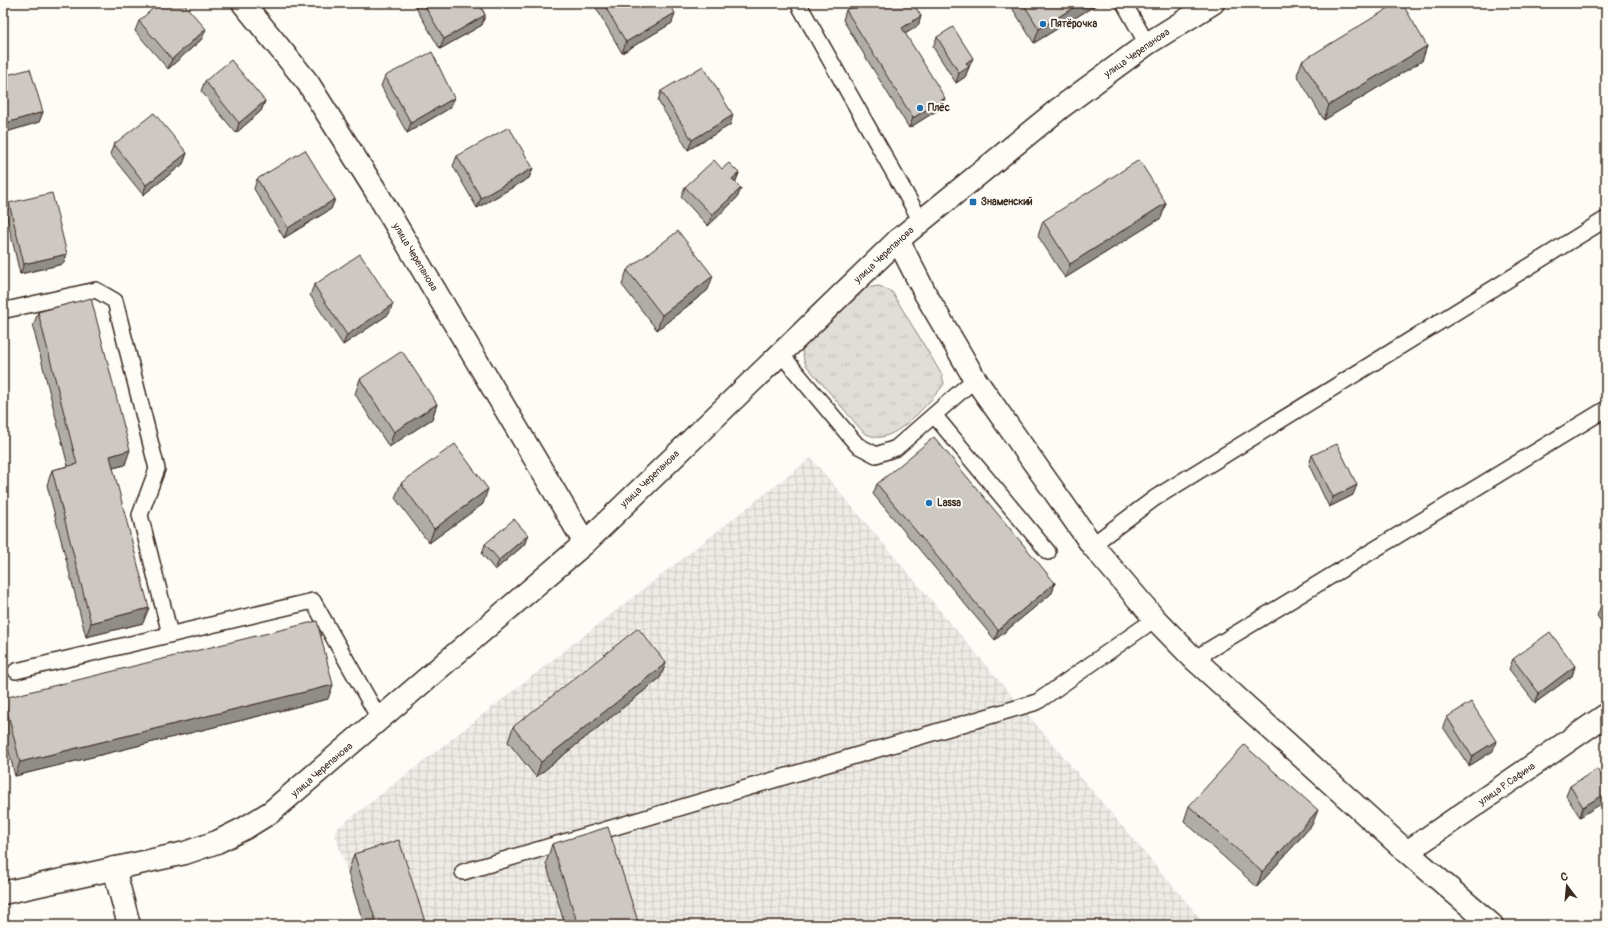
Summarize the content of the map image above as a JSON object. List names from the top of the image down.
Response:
{
  "streets": {
    "street": ["улица Черепанова", "улица Р.Сафина"]
  },
  "places": {
    "other": ["Пятёрочка", "Плёс", "Lassa"],
    "transit": ["Знаменский"]
  },
  "north": "top"
}
